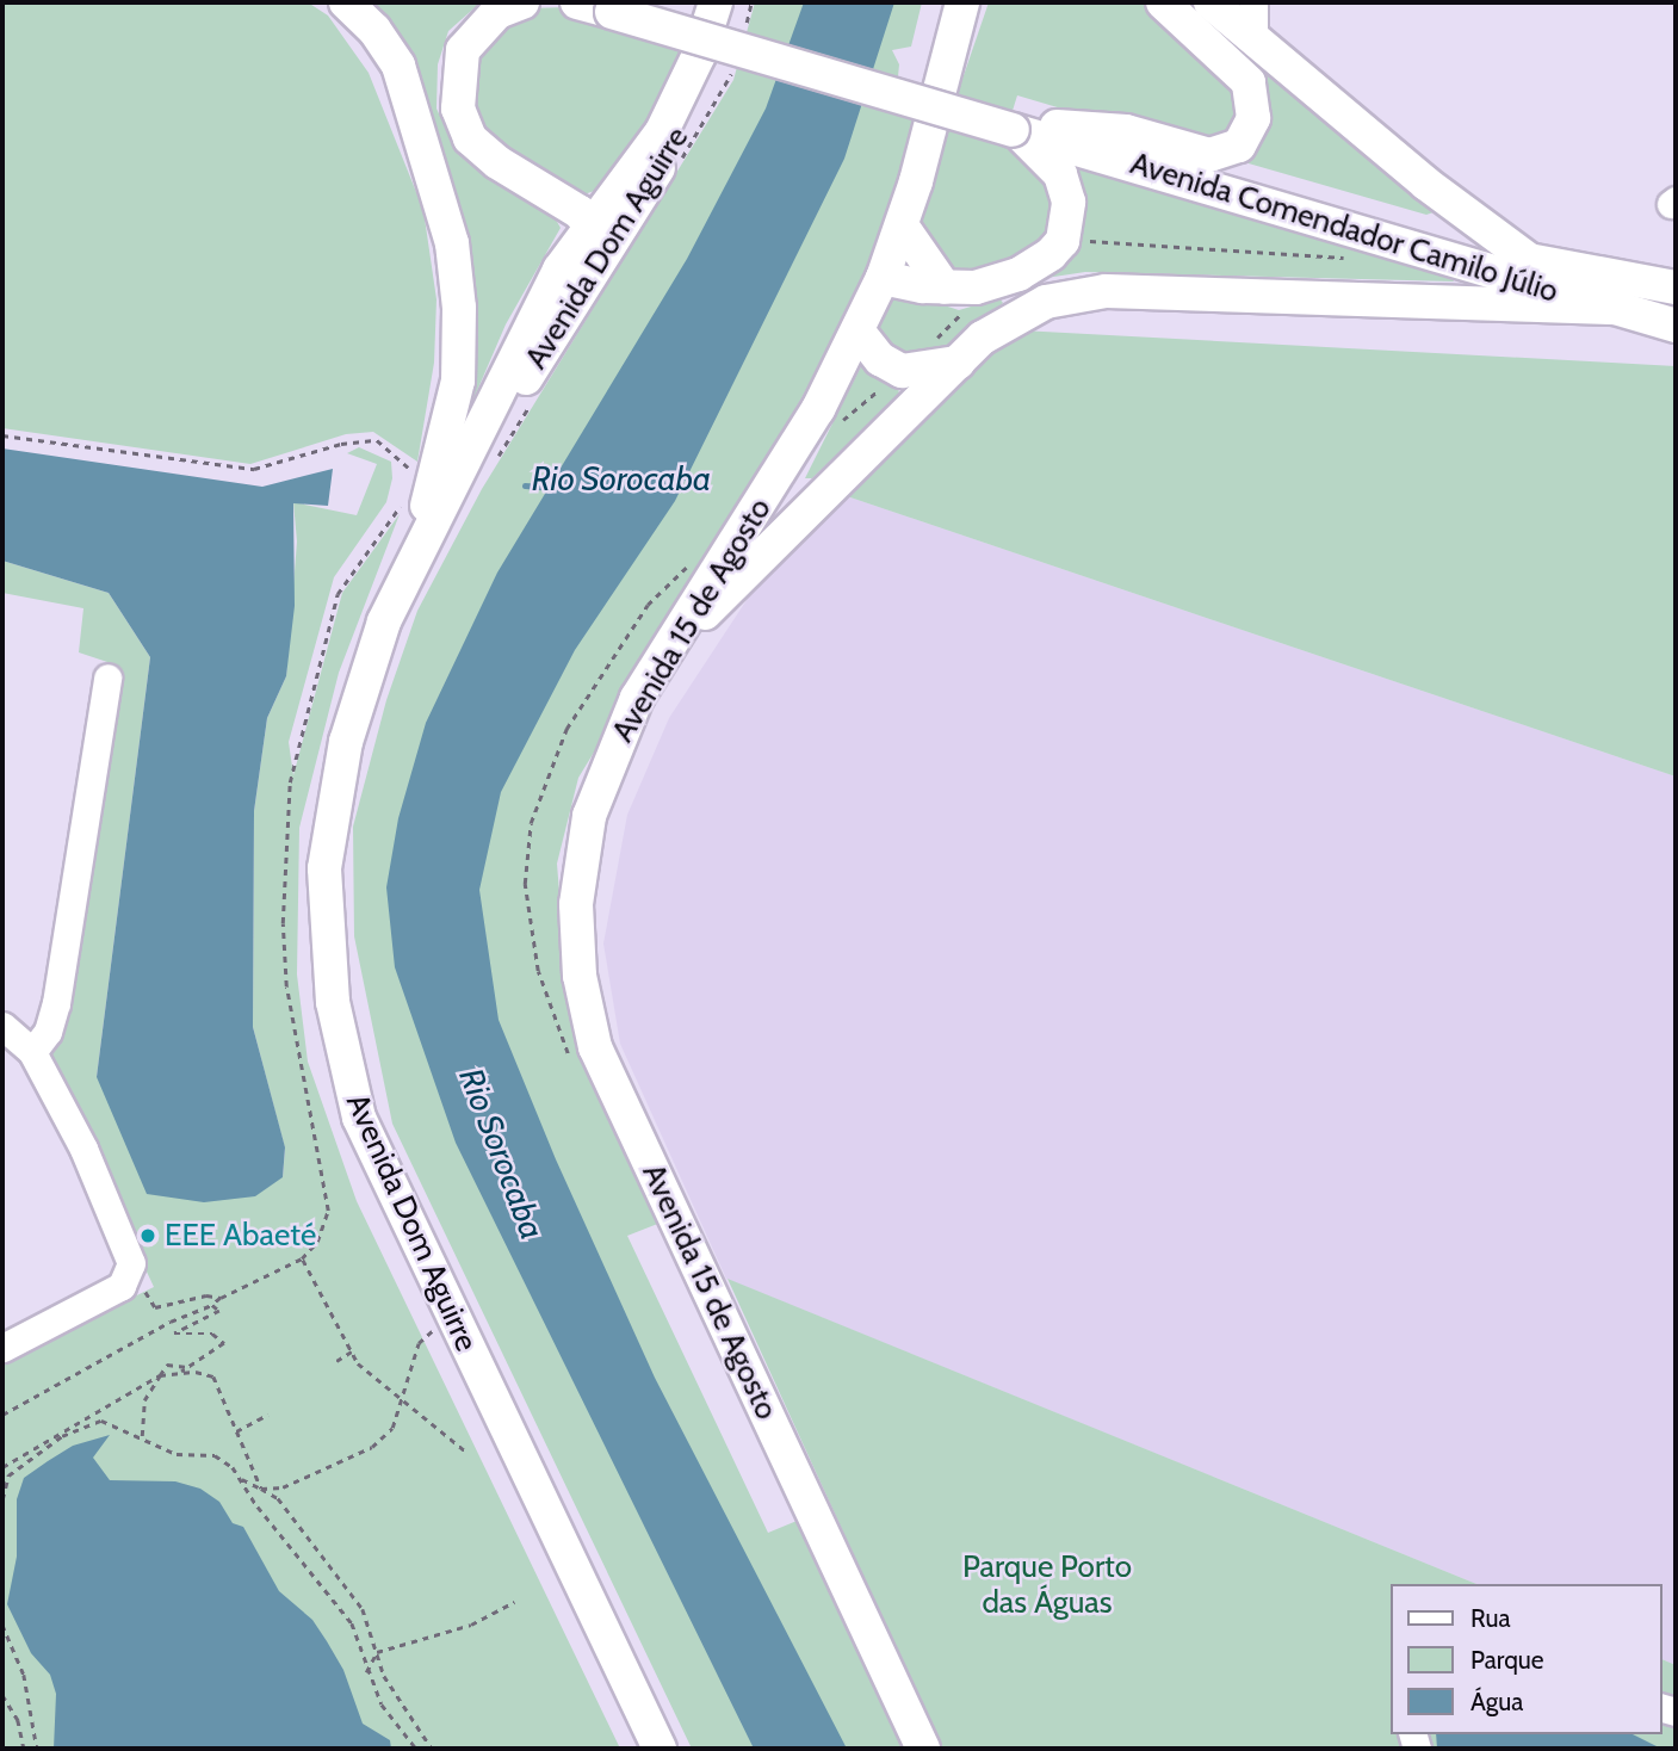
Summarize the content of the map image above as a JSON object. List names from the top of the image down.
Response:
{
  "streets": {
    "main road": ["Avenida Comendador Camilo Júlio", "Avenida Dom Aguirre", "Avenida 15 de Agosto"]
  },
  "water": ["Rio Sorocaba"],
  "parks": ["Parque Porto das Águas"],
  "places": ["EEE Abaeté"],
  "legend": ["Rua", "Parque", "Água"]
}
